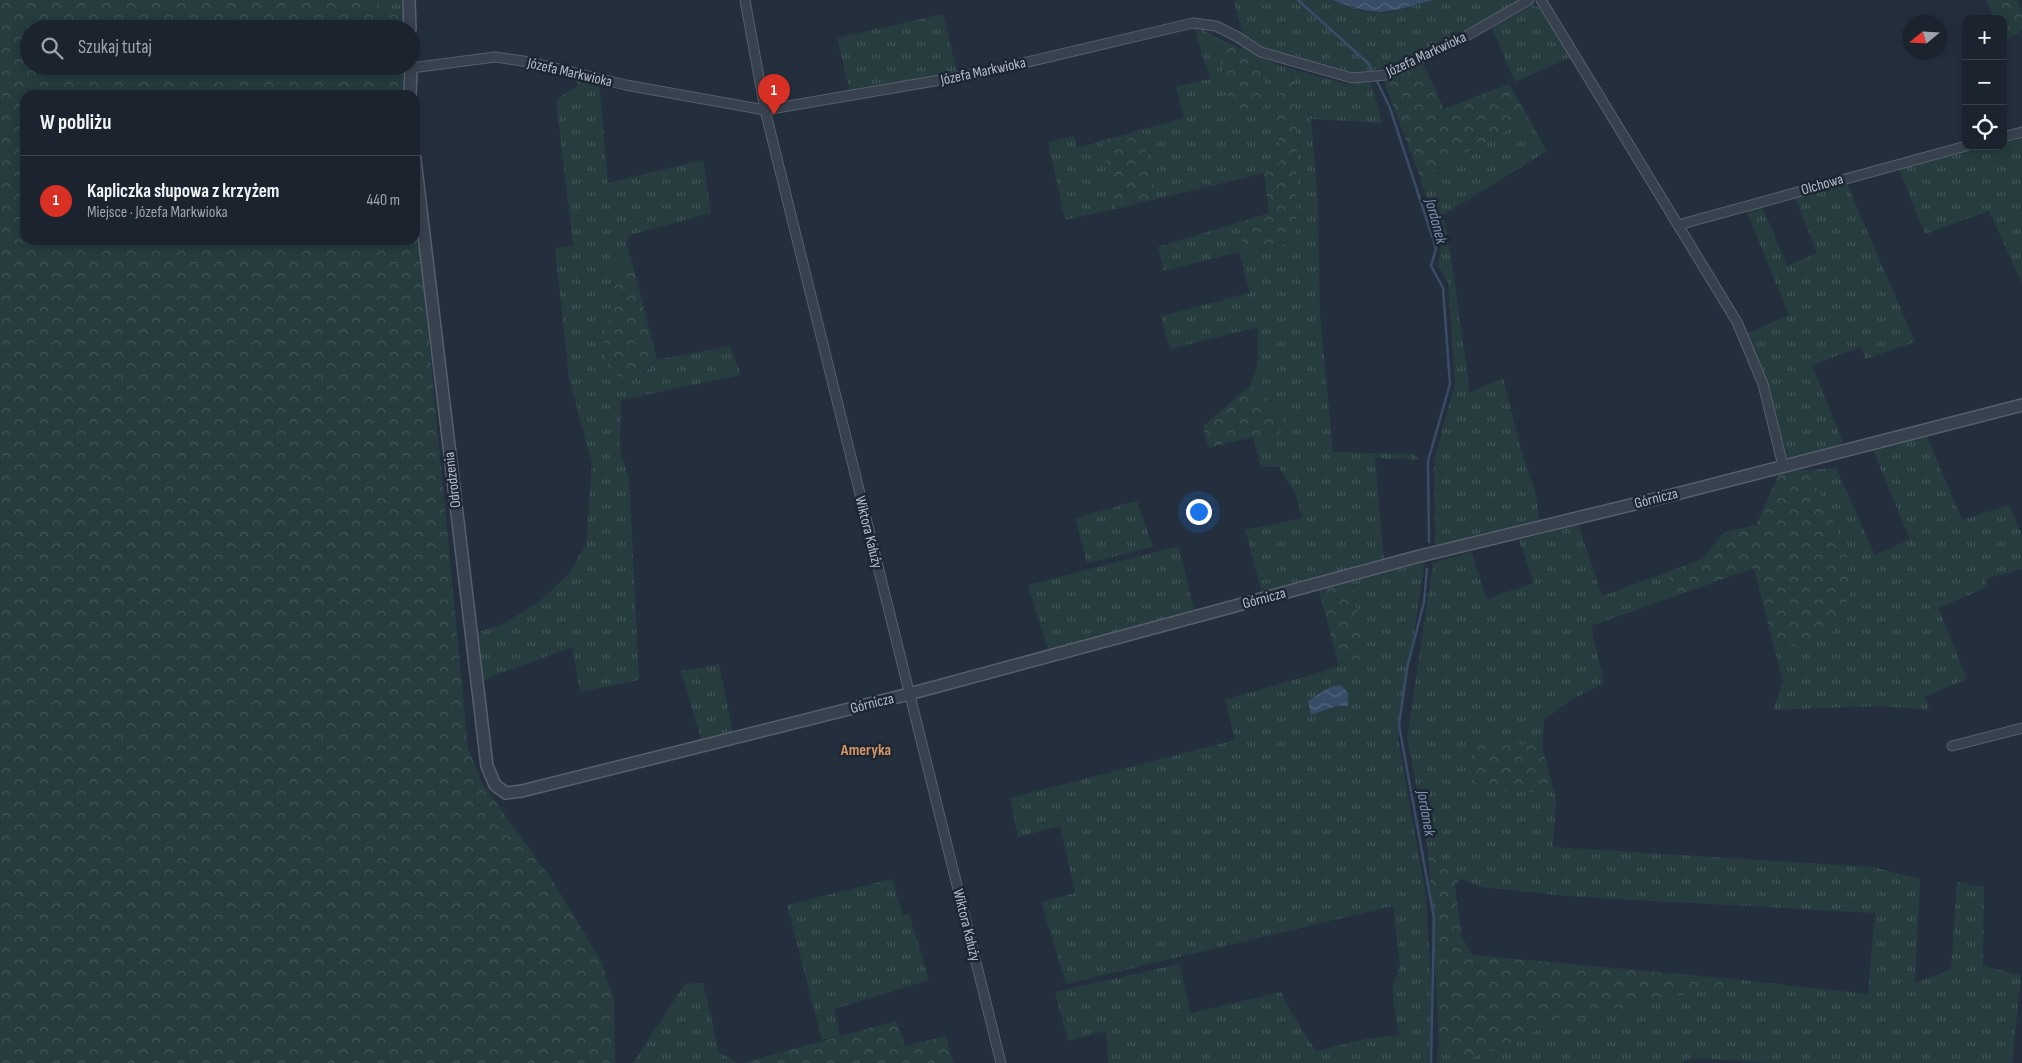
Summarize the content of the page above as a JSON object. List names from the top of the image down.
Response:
{
  "streets": {
    "street": [
      "Józefa Markwioka",
      "Olchowa",
      "Odrodzenia",
      "Górnicza",
      "Wiktora Kałuży"
    ]
  },
  "crossings": [
    ["Józefa Markwioka", "Wiktora Kałuży"],
    ["Odrodzenia", "Górnicza"],
    ["Górnicza", "Wiktora Kałuży"]
  ],
  "districts": ["Ameryka"],
  "water": ["Jordanek"],
  "north": "left",
  "page": {
    "map_buttons": ["+", "−"],
    "search": "Szukaj tutaj",
    "pins": "1",
    "heading": "W pobliżu",
    "list": [
      {
        "mark": "1",
        "name": "Kapliczka słupowa z krzyżem",
        "note": "Miejsce · Józefa Markwioka",
        "value": "440 m"
      }
    ]
  }
}
